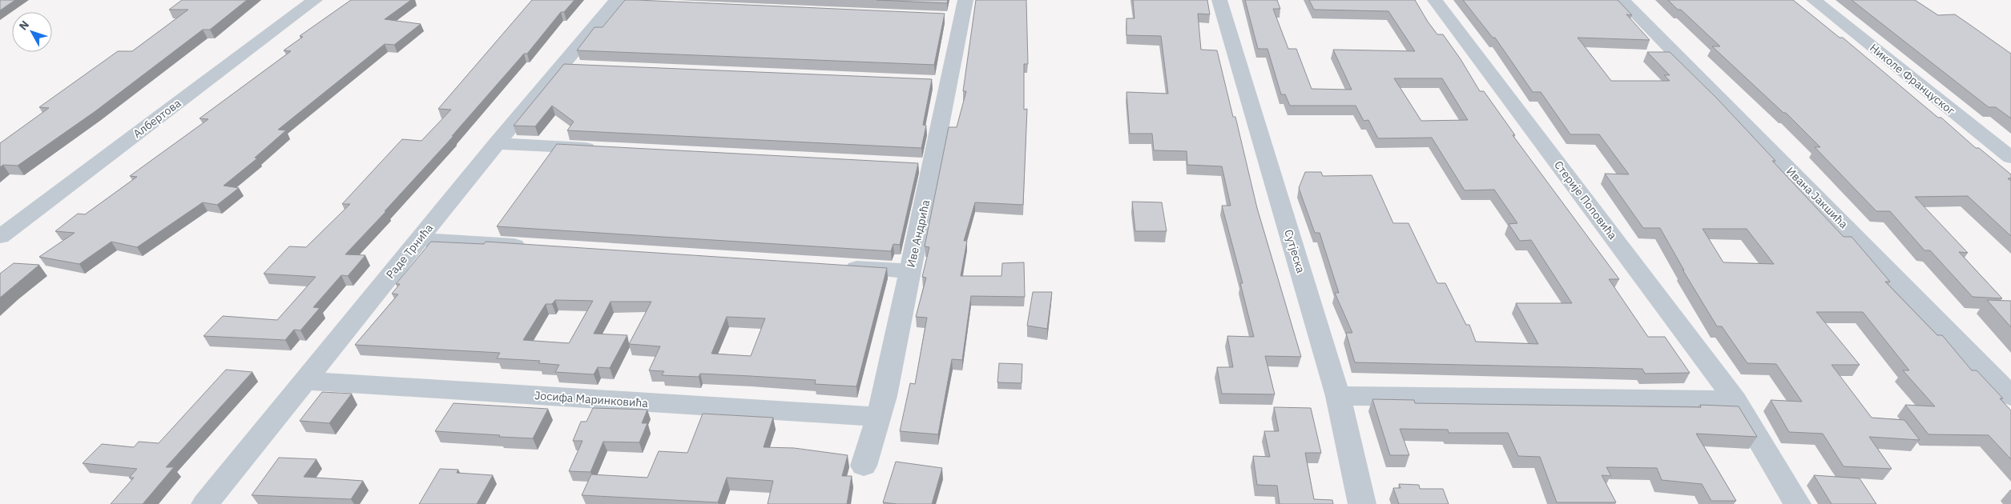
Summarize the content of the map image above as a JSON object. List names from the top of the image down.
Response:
{
  "streets": {
    "street": [
      "Николе Француског",
      "Албертова",
      "Ивана Јакшића",
      "Стерије Поповића",
      "Иве Андрића",
      "Раде Трнића",
      "Сутјеска",
      "Јосифа Маринковића"
    ]
  },
  "crossings": [
    ["Иве Андрића", "Јосифа Маринковића"],
    ["Раде Трнића", "Јосифа Маринковића"]
  ],
  "north": "top left"
}
